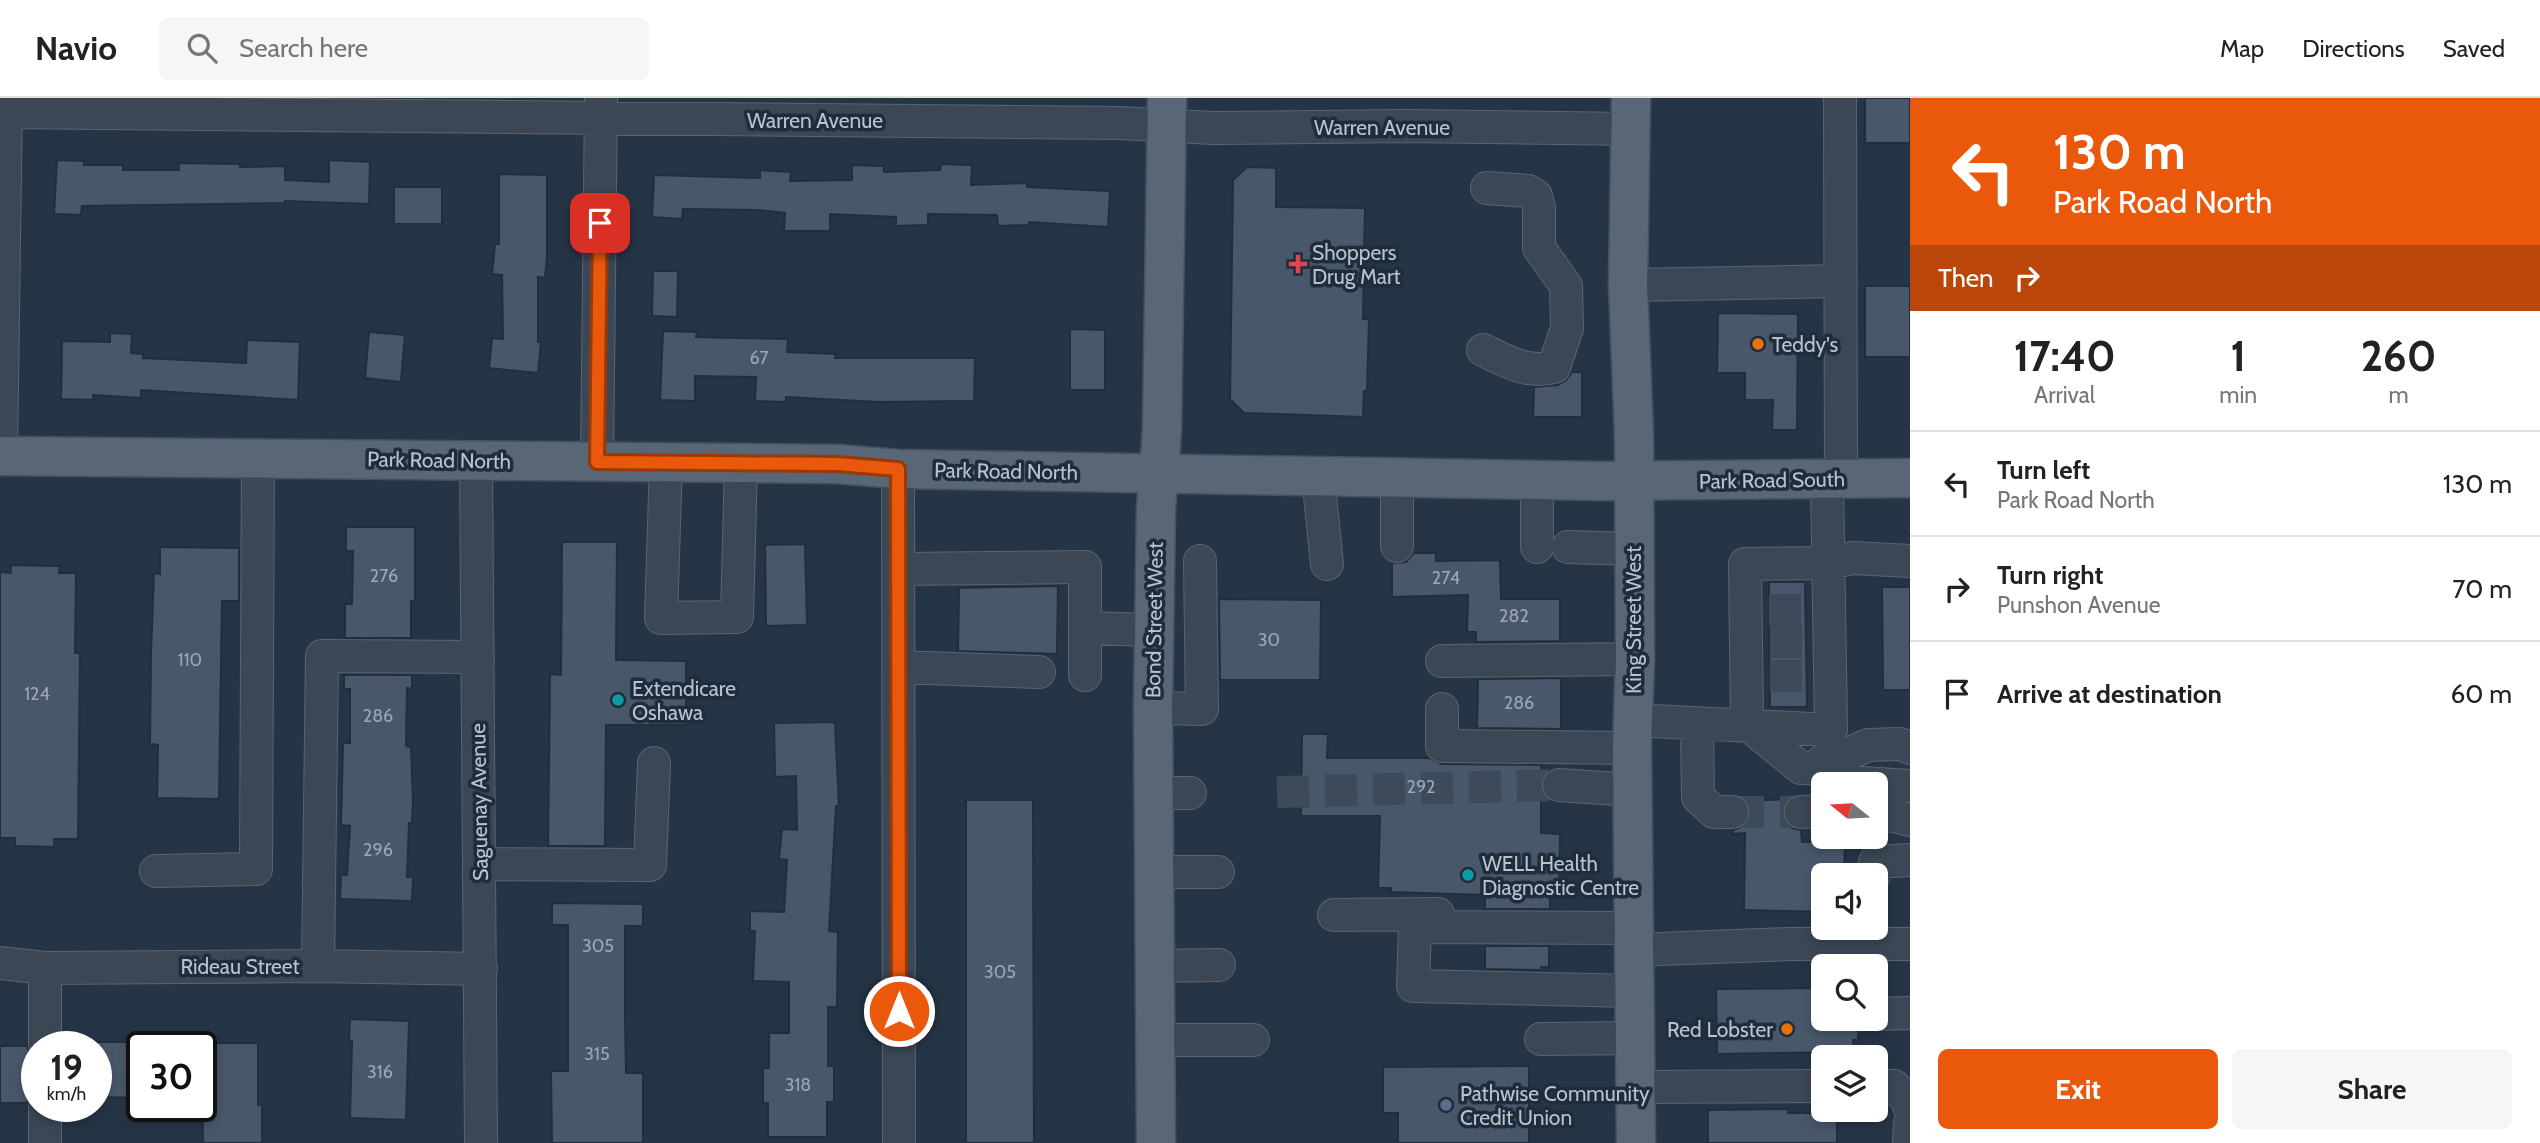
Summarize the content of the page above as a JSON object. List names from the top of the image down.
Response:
{
  "streets": {
    "main road": [
      "Park Road North",
      "Park Road South",
      "Bond Street West",
      "King Street West"
    ],
    "street": ["Warren Avenue", "Saguenay Avenue", "Rideau Street"]
  },
  "crossings": [
    ["Warren Avenue", "Bond Street West"],
    ["Warren Avenue", "King Street West"],
    ["Park Road North", "Park Road South"],
    ["Park Road North", "Bond Street West"],
    ["Park Road North", "King Street West"],
    ["Park Road North", "Saguenay Avenue"],
    ["Park Road South", "King Street West"],
    ["Saguenay Avenue", "Rideau Street"]
  ],
  "places": {
    "health": ["Shoppers Drug Mart"],
    "other": [
      "Teddy's",
      "Extendicare Oshawa",
      "WELL Health Diagnostic Centre",
      "Red Lobster",
      "Pathwise Community Credit Union"
    ]
  },
  "house_numbers": [
    "67",
    "276",
    "274",
    "282",
    "30",
    "110",
    "124",
    "286",
    "286",
    "292",
    "296",
    "305",
    "305",
    "315",
    "316",
    "318"
  ],
  "north": "left",
  "page": {
    "header": "Navio",
    "search": "Search here",
    "nav": ["Map", "Directions", "Saved"],
    "turn": ["130 m", "Park Road North"],
    "then": "Then",
    "eta": [
      "17:40",
      "Arrival",
      "1",
      "min",
      "260",
      "m"
    ],
    "list": [
      {
        "name": "Turn left",
        "note": "Park Road North",
        "value": "130 m"
      },
      {
        "name": "Turn right",
        "note": "Punshon Avenue",
        "value": "70 m"
      },
      {
        "name": "Arrive at destination",
        "value": "60 m"
      }
    ],
    "speed": "19 km/h",
    "limit": "30",
    "buttons": ["Exit", "Share"]
  }
}
